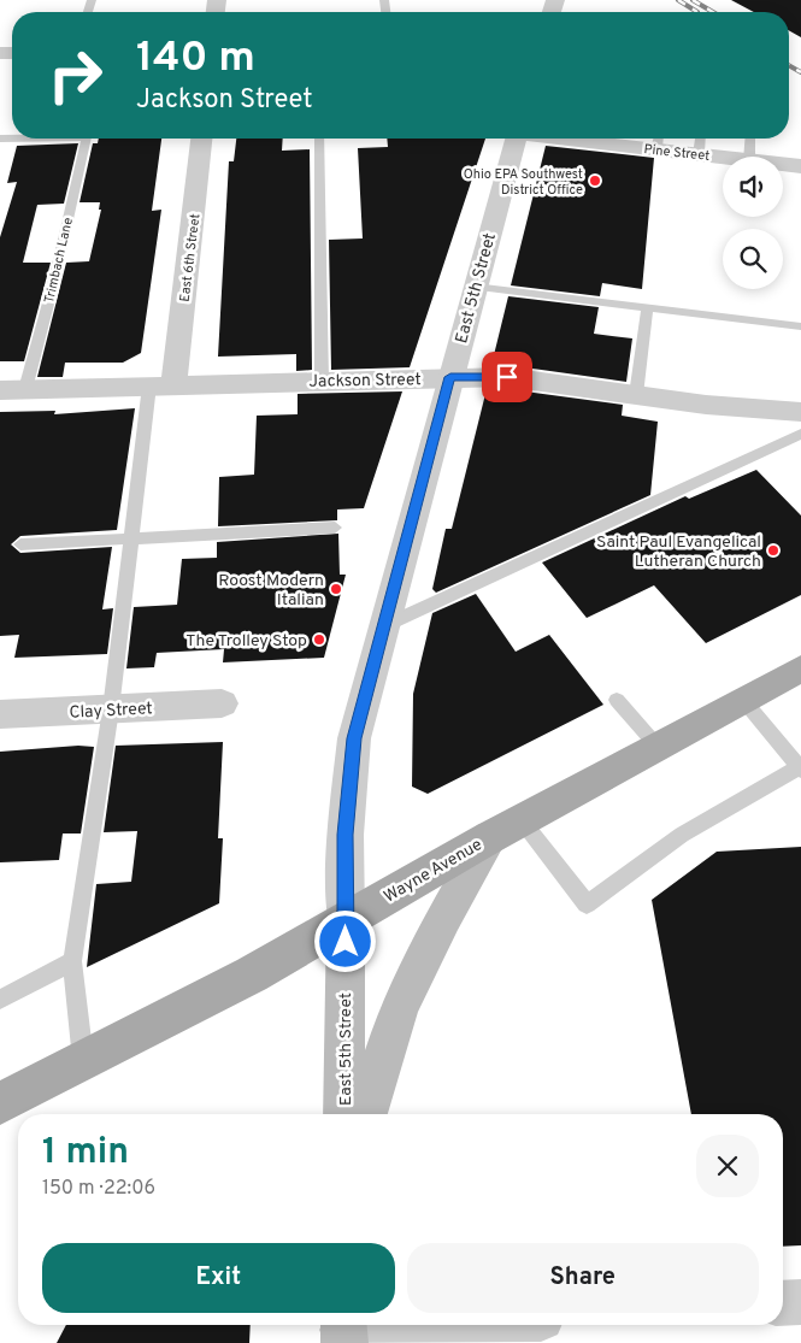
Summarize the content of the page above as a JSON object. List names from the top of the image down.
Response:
{
  "streets": {
    "main road": ["East 5th Street", "Wayne Avenue"],
    "street": [
      "Pine Street",
      "East 6th Street",
      "Jackson Street",
      "Clay Street"
    ],
    "lane": ["Trimbach Lane"]
  },
  "crossings": [
    ["East 6th Street", "Jackson Street"],
    ["Trimbach Lane", "Jackson Street"],
    ["East 5th Street", "Jackson Street"],
    ["East 5th Street", "Wayne Avenue"]
  ],
  "places": [
    "Ohio EPA Southwest District Office",
    "Saint Paul Evangelical Lutheran Church",
    "Roost Modern Italian",
    "The Trolley Stop"
  ],
  "page": {
    "turn": ["140 m", "Jackson Street"],
    "heading": ["1 min", "150 m · 22:06"],
    "buttons": ["Exit", "Share"]
  }
}
